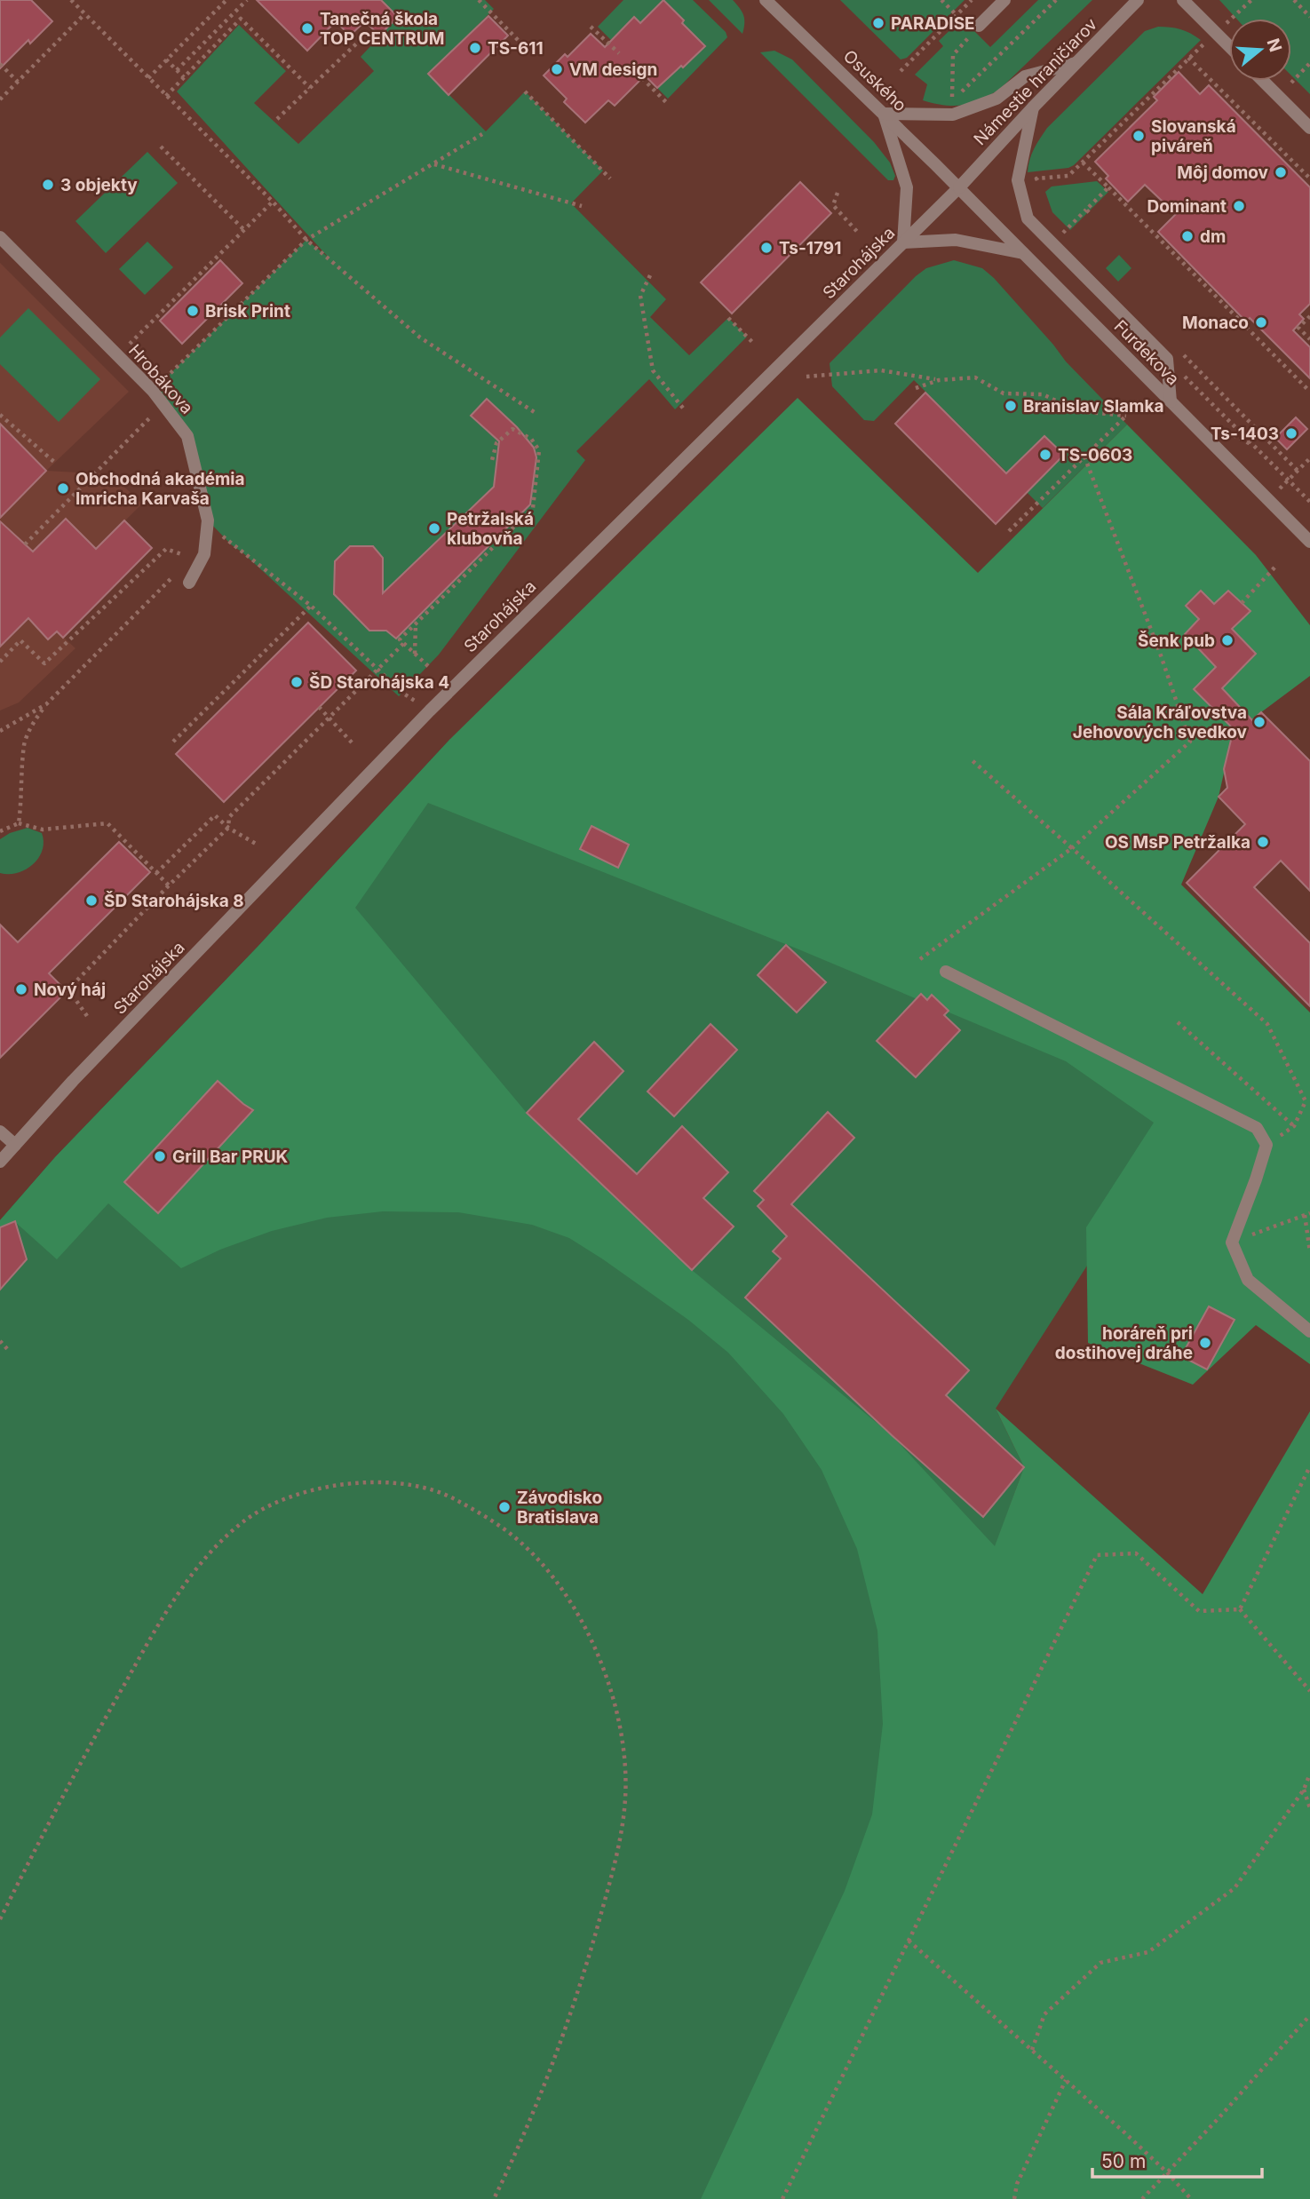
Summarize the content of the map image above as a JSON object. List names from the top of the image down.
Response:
{
  "streets": {
    "street": [
      "Osuského",
      "Námestie hraničiarov",
      "Starohájska",
      "Furdekova",
      "Hrobákova"
    ]
  },
  "crossings": [
    ["Osuského", "Námestie hraničiarov"],
    ["Osuského", "Starohájska"],
    ["Osuského", "Furdekova"],
    ["Námestie hraničiarov", "Starohájska"],
    ["Námestie hraničiarov", "Furdekova"],
    ["Starohájska", "Furdekova"]
  ],
  "places": [
    "PARADISE",
    "Tanečná škola TOP CENTRUM",
    "TS-611",
    "VM design",
    "Slovanská piváreň",
    "Môj domov",
    "3 objekty",
    "Dominant",
    "dm",
    "Ts-1791",
    "Brisk Print",
    "Monaco",
    "Branislav Slamka",
    "Ts-1403",
    "TS-0603",
    "Obchodná akadémia Imricha Karvaša",
    "Petržalská klubovňa",
    "Šenk pub",
    "ŠD Starohájska 4",
    "Sála Kráľovstva Jehovových svedkov",
    "OS MsP Petržalka",
    "ŠD Starohájska 8",
    "Nový háj",
    "Grill Bar PRUK",
    "horáreň pri dostihovej dráhe",
    "Závodisko Bratislava"
  ],
  "scale_bar": "50 m",
  "north": "right"
}
